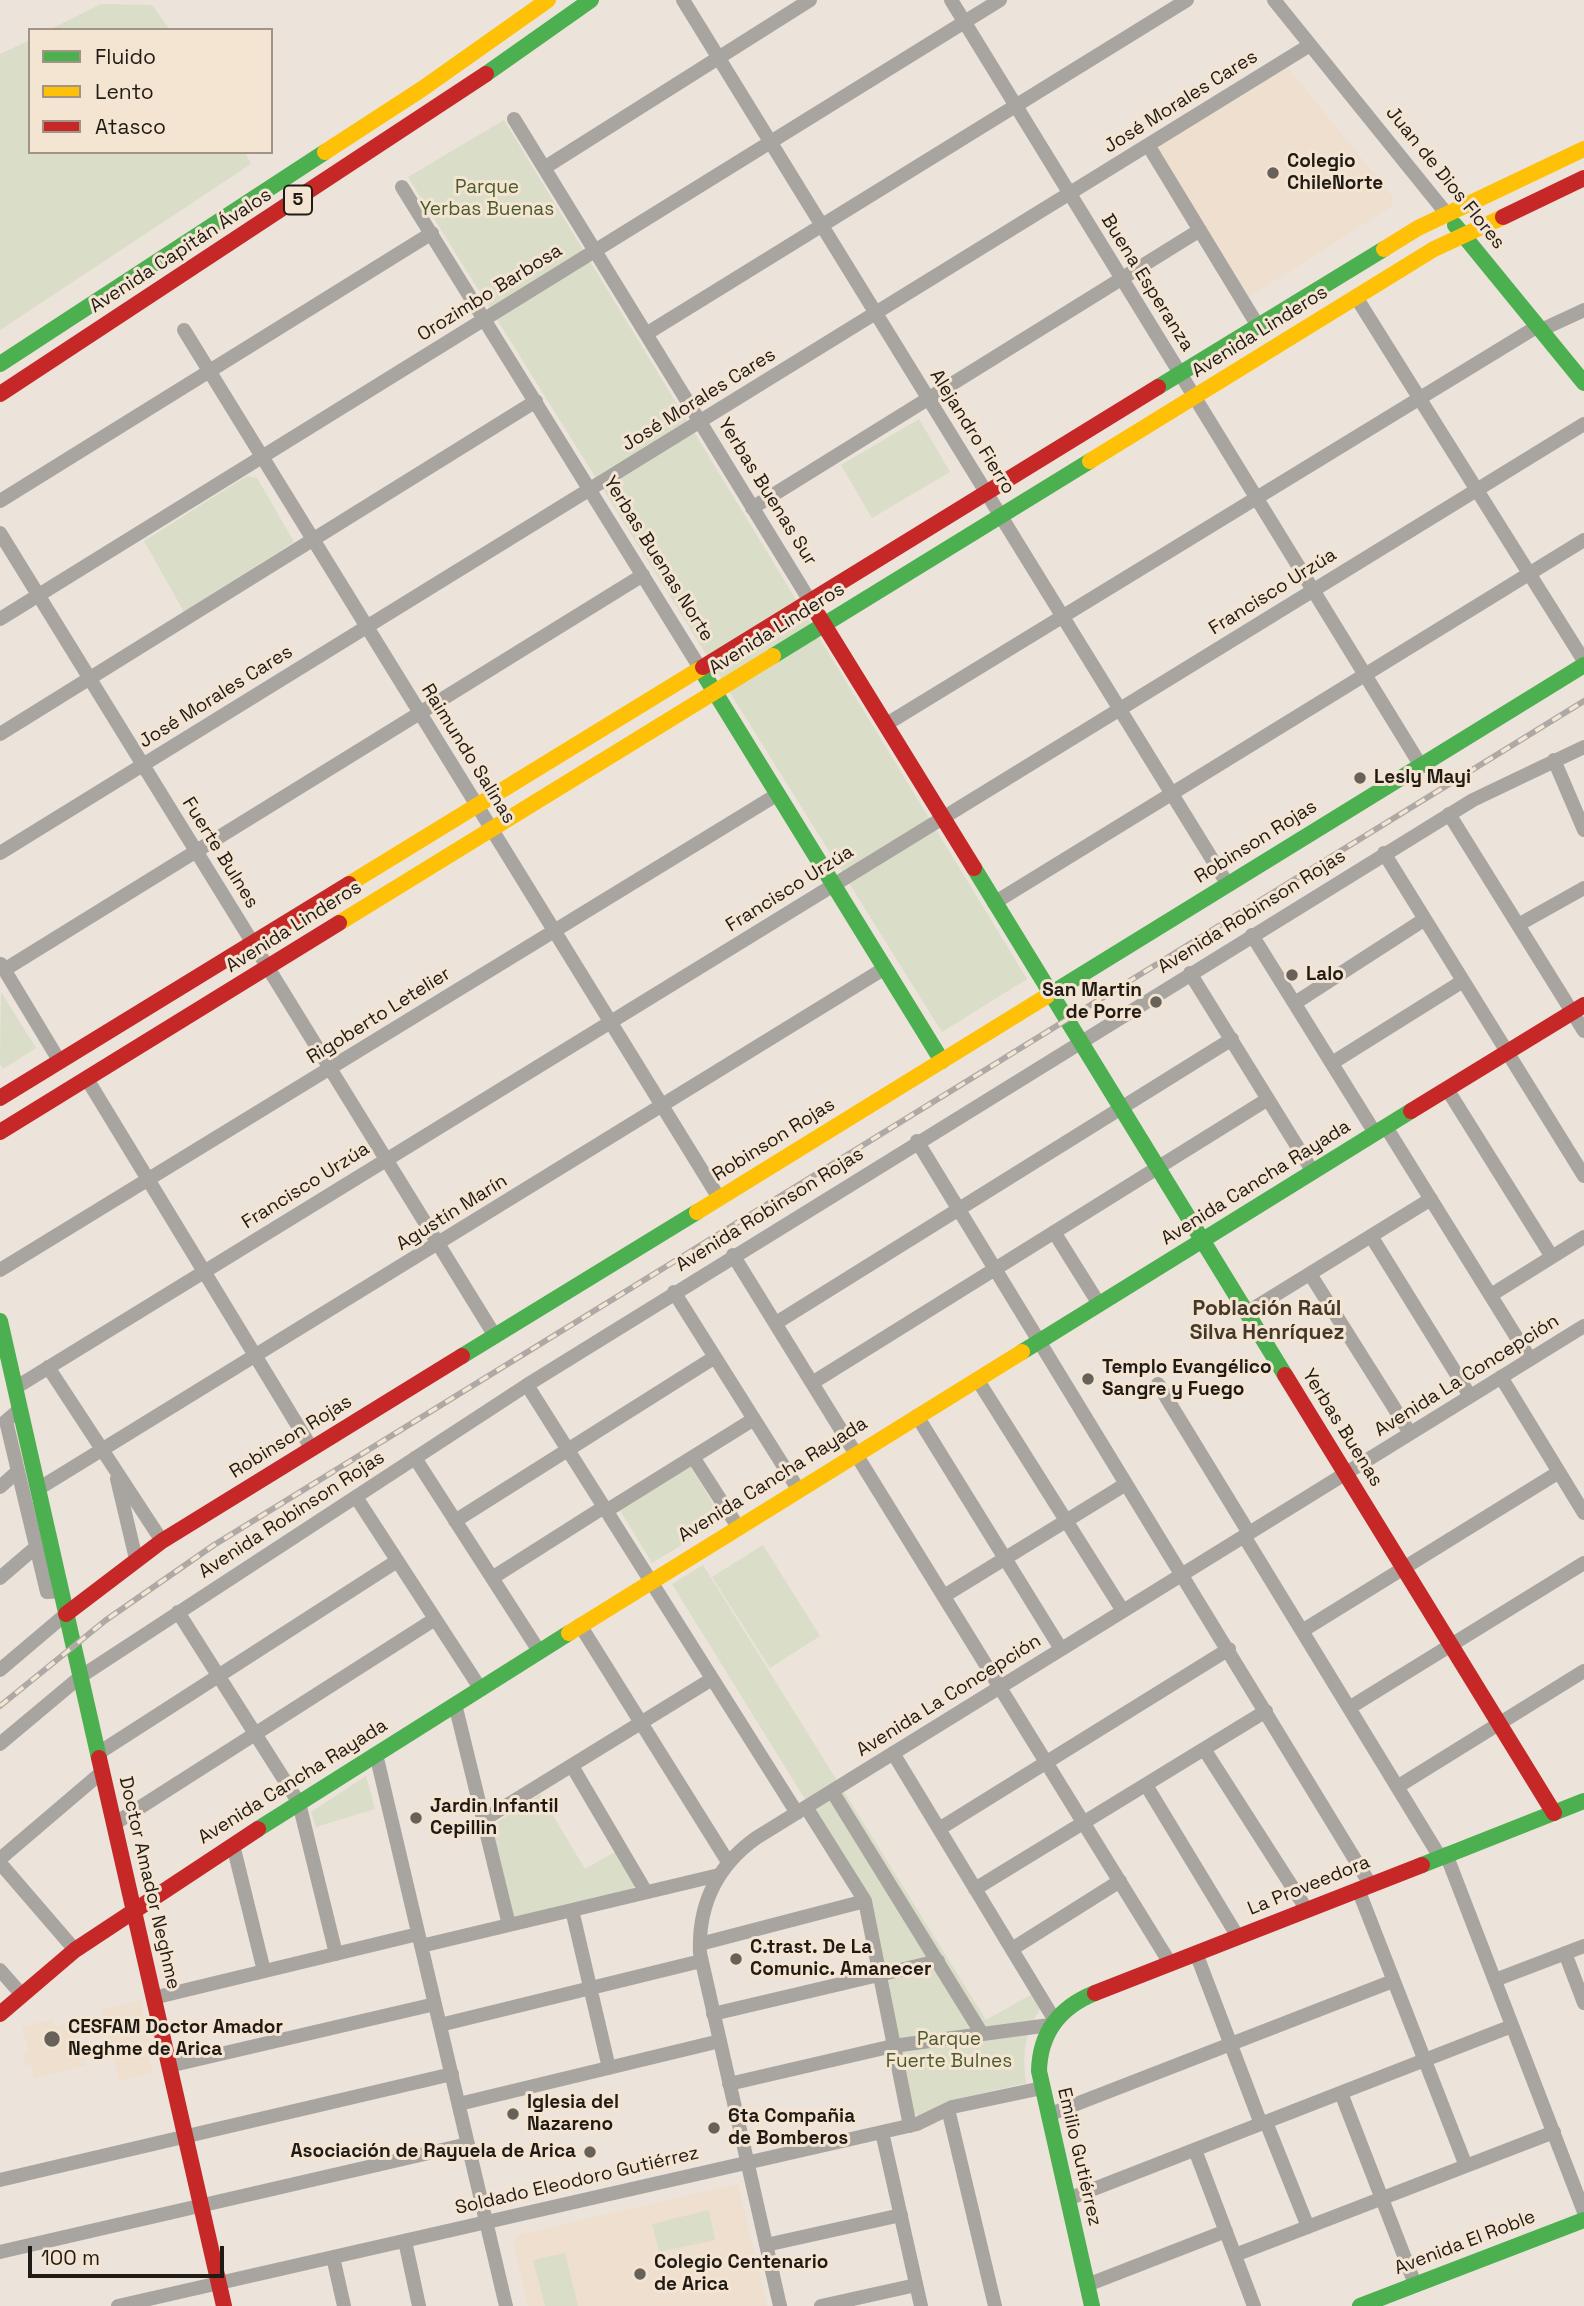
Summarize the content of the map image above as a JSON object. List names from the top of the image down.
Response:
{
  "streets": {
    "main road": [
      "Juan de Dios Flores",
      "5",
      "Avenida Capitán Ávalos",
      "Avenida Linderos",
      "Yerbas Buenas Sur",
      "Yerbas Buenas Norte",
      "Robinson Rojas",
      "Avenida Cancha Rayada",
      "Yerbas Buenas",
      "Doctor Amador Neghme",
      "La Proveedora",
      "Emilio Gutiérrez",
      "Avenida El Roble"
    ],
    "street": [
      "José Morales Cares",
      "Buena Esperanza",
      "Orozimbo Barbosa",
      "Alejandro Fierro",
      "Francisco Urzúa",
      "Raimundo Salinas",
      "Fuerte Bulnes",
      "Avenida Robinson Rojas",
      "Rigoberto Letelier",
      "Agustín Marín",
      "Avenida La Concepción",
      "Soldado Eleodoro Gutiérrez"
    ]
  },
  "crossings": [
    ["José Morales Cares", "Juan de Dios Flores"],
    ["José Morales Cares", "Buena Esperanza"],
    ["José Morales Cares", "Alejandro Fierro"],
    ["José Morales Cares", "Yerbas Buenas Sur"],
    ["José Morales Cares", "Yerbas Buenas Norte"],
    ["José Morales Cares", "Raimundo Salinas"],
    ["José Morales Cares", "Fuerte Bulnes"],
    ["Juan de Dios Flores", "Avenida Linderos"],
    ["Buena Esperanza", "Orozimbo Barbosa"],
    ["Buena Esperanza", "Avenida Linderos"],
    ["Buena Esperanza", "Francisco Urzúa"],
    ["Buena Esperanza", "Robinson Rojas"],
    ["Orozimbo Barbosa", "Alejandro Fierro"],
    ["Orozimbo Barbosa", "Yerbas Buenas Sur"],
    ["Orozimbo Barbosa", "Yerbas Buenas Norte"],
    ["Orozimbo Barbosa", "Raimundo Salinas"],
    ["Orozimbo Barbosa", "Fuerte Bulnes"],
    ["Avenida Linderos", "Alejandro Fierro"],
    ["Avenida Linderos", "Yerbas Buenas Sur"],
    ["Avenida Linderos", "Yerbas Buenas Norte"],
    ["Avenida Linderos", "Raimundo Salinas"],
    ["Avenida Linderos", "Fuerte Bulnes"],
    ["Alejandro Fierro", "Francisco Urzúa"],
    ["Alejandro Fierro", "Robinson Rojas"],
    ["Yerbas Buenas Sur", "Francisco Urzúa"],
    ["Yerbas Buenas Sur", "Robinson Rojas"],
    ["Yerbas Buenas Sur", "Yerbas Buenas"],
    ["Yerbas Buenas Norte", "Francisco Urzúa"],
    ["Yerbas Buenas Norte", "Robinson Rojas"],
    ["Yerbas Buenas Norte", "Rigoberto Letelier"],
    ["Yerbas Buenas Norte", "Agustín Marín"],
    ["Francisco Urzúa", "Raimundo Salinas"],
    ["Francisco Urzúa", "Fuerte Bulnes"],
    ["Francisco Urzúa", "Doctor Amador Neghme"],
    ["Raimundo Salinas", "Robinson Rojas"],
    ["Raimundo Salinas", "Rigoberto Letelier"],
    ["Raimundo Salinas", "Agustín Marín"],
    ["Robinson Rojas", "Fuerte Bulnes"],
    ["Robinson Rojas", "Yerbas Buenas"],
    ["Robinson Rojas", "Doctor Amador Neghme"],
    ["Fuerte Bulnes", "Rigoberto Letelier"],
    ["Fuerte Bulnes", "Agustín Marín"],
    ["Avenida Robinson Rojas", "Yerbas Buenas"],
    ["Avenida Robinson Rojas", "Doctor Amador Neghme"],
    ["Avenida Cancha Rayada", "Yerbas Buenas"],
    ["Avenida Cancha Rayada", "Doctor Amador Neghme"],
    ["Agustín Marín", "Doctor Amador Neghme"],
    ["Avenida La Concepción", "Yerbas Buenas"],
    ["Avenida La Concepción", "Soldado Eleodoro Gutiérrez"],
    ["Yerbas Buenas", "La Proveedora"],
    ["Doctor Amador Neghme", "Soldado Eleodoro Gutiérrez"],
    ["La Proveedora", "Emilio Gutiérrez"],
    ["Emilio Gutiérrez", "Soldado Eleodoro Gutiérrez"]
  ],
  "districts": ["Población Raúl Silva Henríquez"],
  "parks": ["Parque Yerbas Buenas", "Parque Fuerte Bulnes"],
  "places": [
    "Colegio ChileNorte",
    "Lesly Mayi",
    "Lalo",
    "San Martin de Porre",
    "Templo Evangélico Sangre y Fuego",
    "Jardin Infantil Cepillin",
    "C.trast. De La Comunic. Amanecer",
    "CESFAM Doctor Amador Neghme de Arica",
    "Iglesia del Nazareno",
    "6ta Compañia de Bomberos",
    "Asociación de Rayuela de Arica",
    "Colegio Centenario de Arica"
  ],
  "legend": ["Fluido", "Lento", "Atasco"],
  "scale_bar": "100 m"
}
